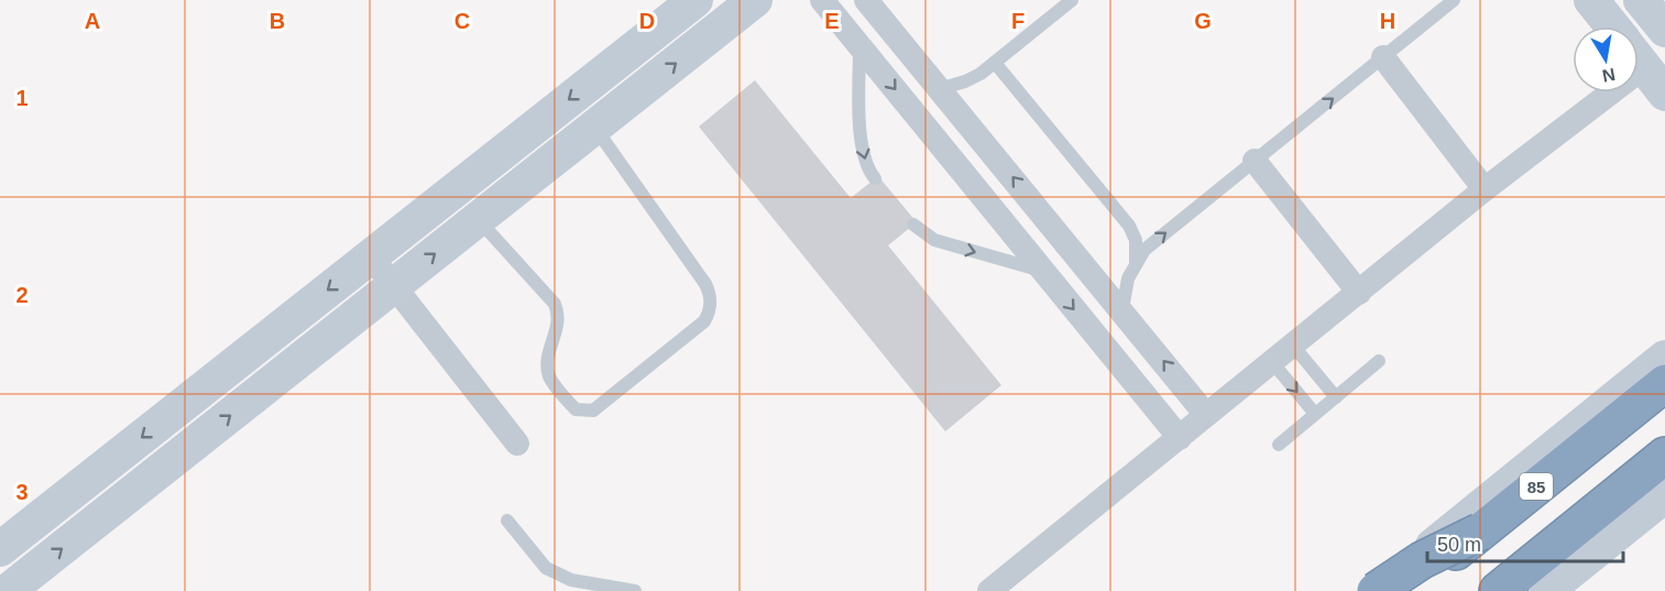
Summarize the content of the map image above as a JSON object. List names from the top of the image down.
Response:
{
  "streets": {
    "highway": ["85"]
  },
  "scale_bar": "50 m",
  "north": "bottom",
  "grid": {
    "columns": [
      "A",
      "B",
      "C",
      "D",
      "E",
      "F",
      "G",
      "H"
    ],
    "rows": ["1", "2", "3"]
  }
}
